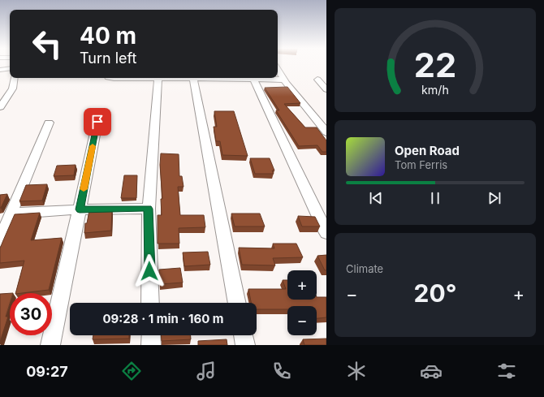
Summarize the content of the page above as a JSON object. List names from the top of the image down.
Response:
{
  "page": {
    "turn": ["40 m", "Turn left"],
    "song": ["Open Road", "Tom Ferris"],
    "tile": "Climate",
    "map_buttons": ["+", "−"],
    "heat": ["−", "20°", "+"],
    "limit": "30",
    "trip": "09:28 · 1 min · 160 m",
    "tabs": "09:27",
    "gauge": ["22", "km/h"]
  }
}
